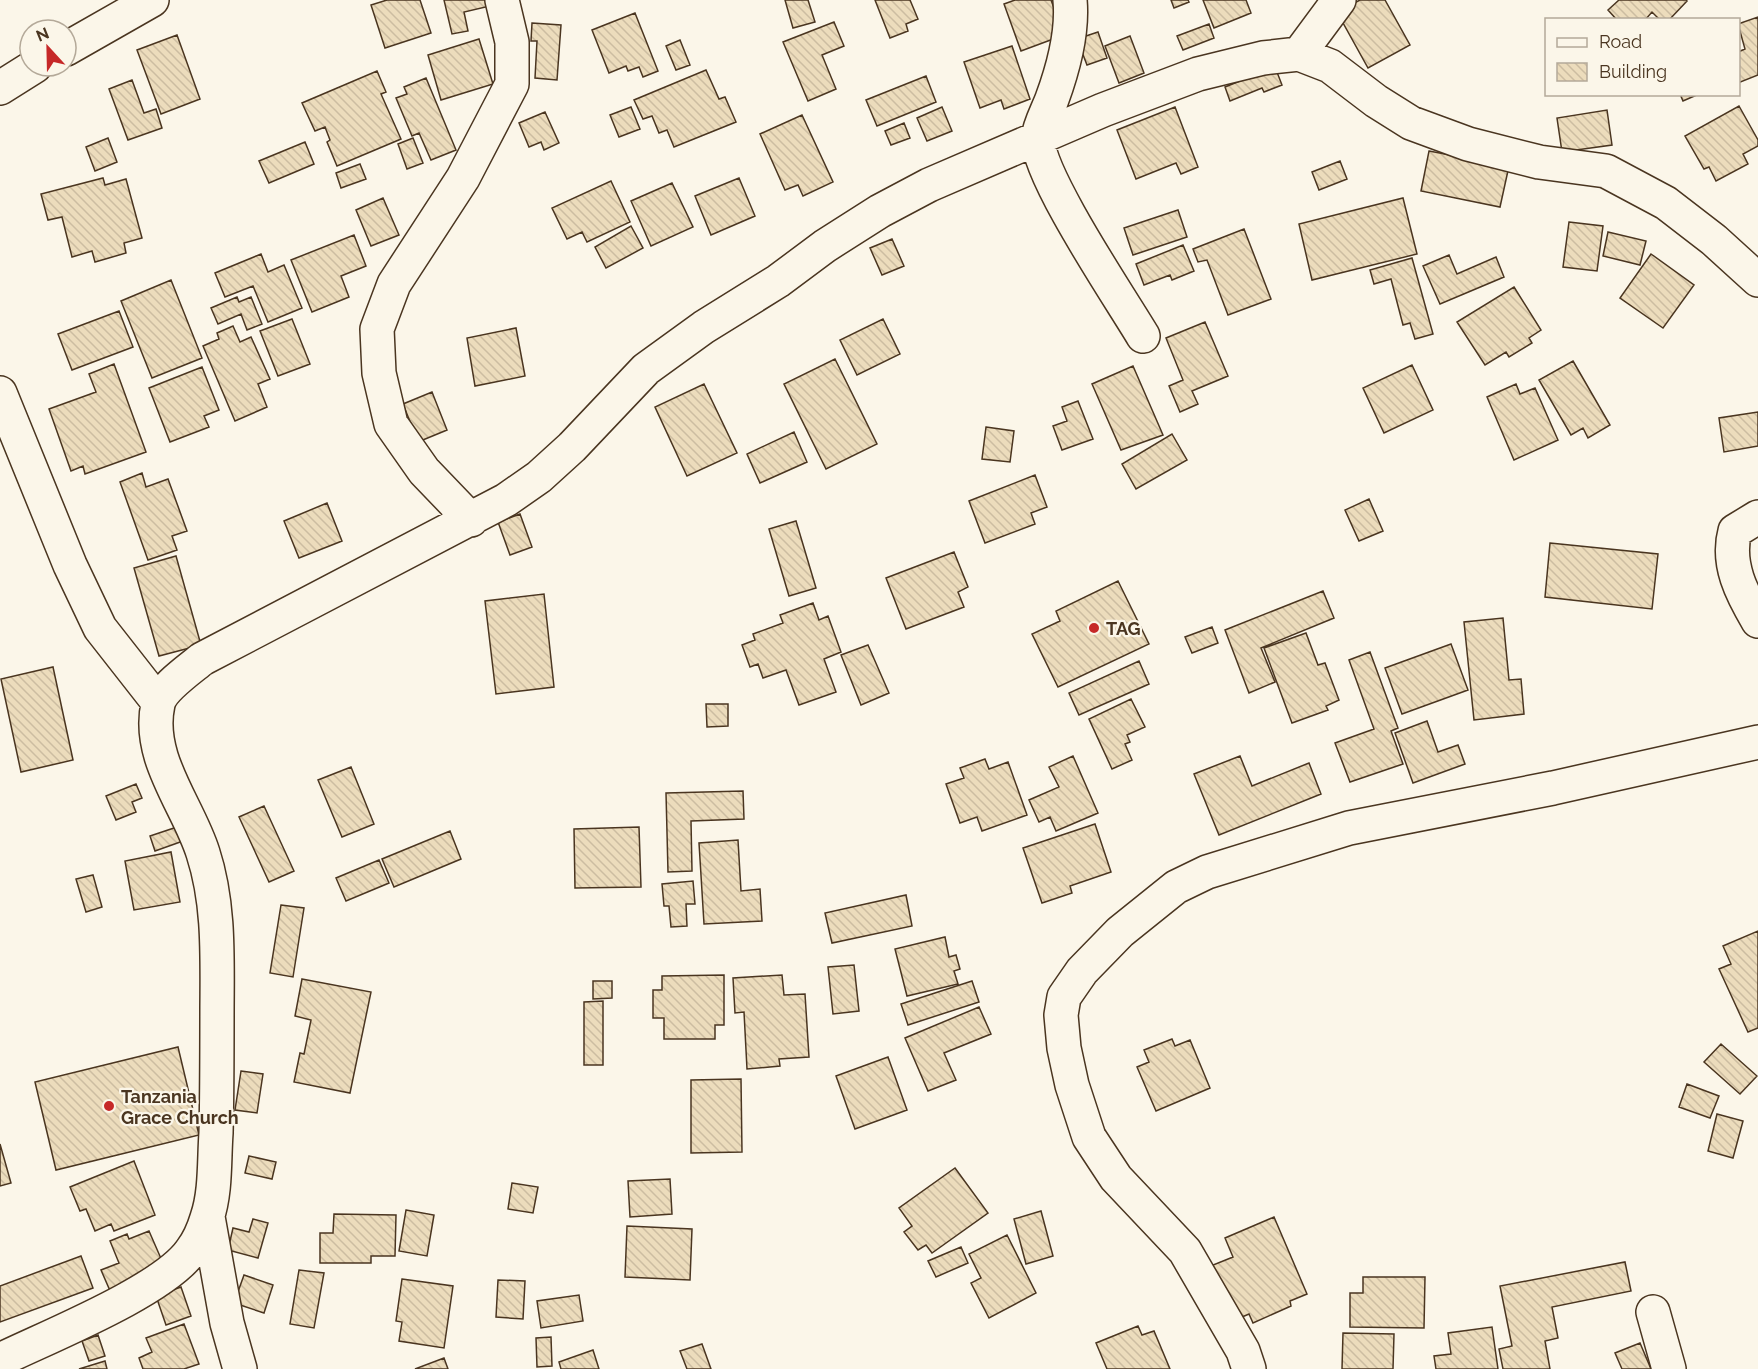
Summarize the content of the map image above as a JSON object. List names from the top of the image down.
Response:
{
  "places": ["TAG", "Tanzania Grace Church"],
  "legend": ["Road", "Building"],
  "north": "top"
}
